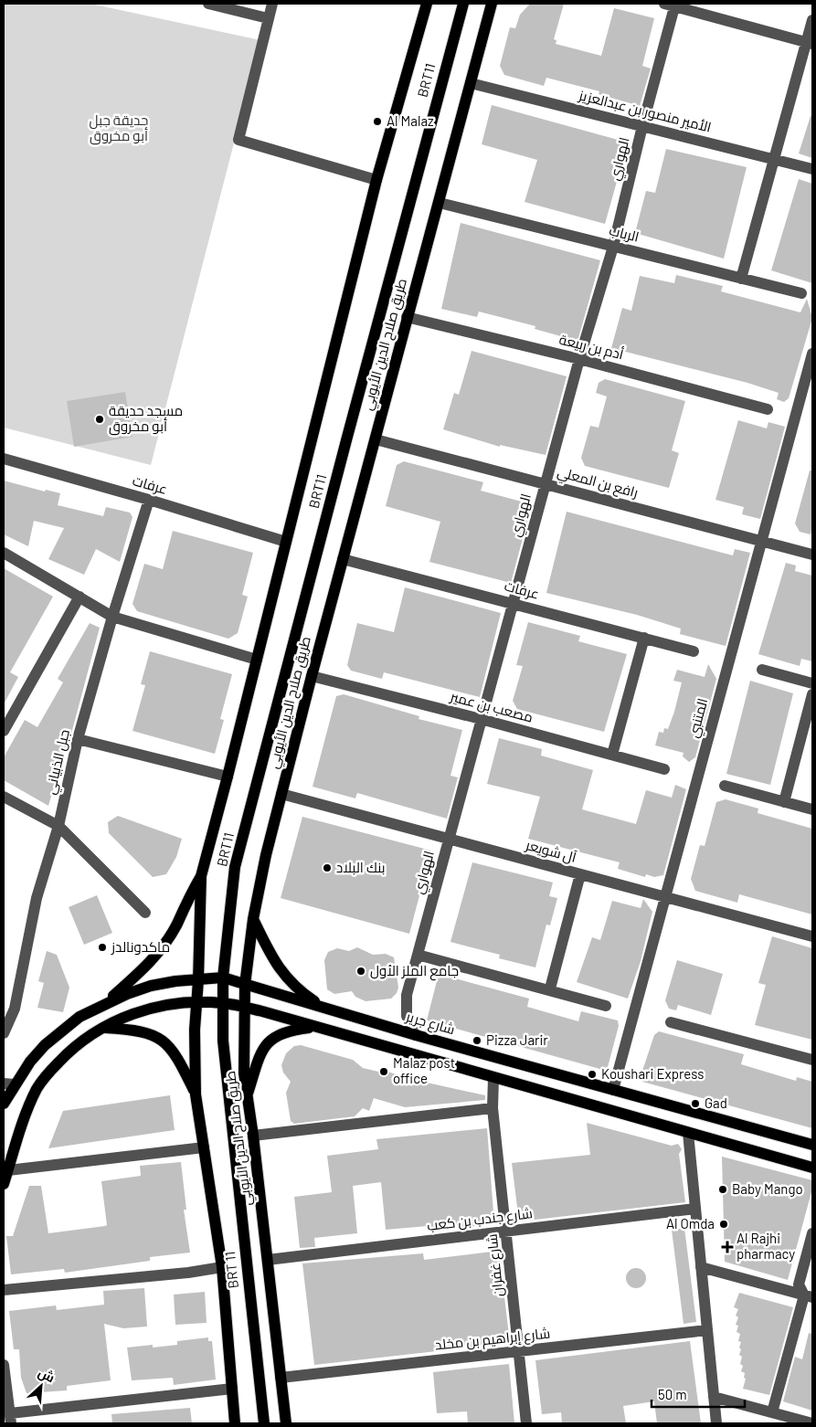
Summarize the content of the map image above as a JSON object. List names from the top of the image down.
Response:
{
  "streets": {
    "main road": [
      "BRT11",
      "طريق صلاح الدين الأيوبي",
      "شارع جرير",
      "BRT 11"
    ],
    "street": [
      "الأمير منصور بن عبدالعزيز",
      "الهواري",
      "الرباب",
      "أدم بن ربيعة",
      "رافع بن المعلي",
      "عرفات",
      "مصعب بن عمير",
      "المتنبي",
      "جبل الذبياني",
      "آل شويعر",
      "شارع جندب بن كعب",
      "شارع غفران",
      "شارع إبراهيم بن مخلد"
    ]
  },
  "crossings": [
    ["BRT11", "شارع جرير"],
    ["BRT11", "BRT 11"],
    ["الأمير منصور بن عبدالعزيز", "الهواري"],
    ["الأمير منصور بن عبدالعزيز", "طريق صلاح الدين الأيوبي"],
    ["الهواري", "الرباب"],
    ["الهواري", "أدم بن ربيعة"],
    ["الهواري", "رافع بن المعلي"],
    ["الهواري", "عرفات"],
    ["الهواري", "مصعب بن عمير"],
    ["الهواري", "آل شويعر"],
    ["الهواري", "شارع جرير"],
    ["الرباب", "طريق صلاح الدين الأيوبي"],
    ["طريق صلاح الدين الأيوبي", "أدم بن ربيعة"],
    ["طريق صلاح الدين الأيوبي", "رافع بن المعلي"],
    ["طريق صلاح الدين الأيوبي", "عرفات"],
    ["طريق صلاح الدين الأيوبي", "مصعب بن عمير"],
    ["طريق صلاح الدين الأيوبي", "آل شويعر"],
    ["طريق صلاح الدين الأيوبي", "شارع جرير"],
    ["طريق صلاح الدين الأيوبي", "شارع جندب بن كعب"],
    ["طريق صلاح الدين الأيوبي", "شارع إبراهيم بن مخلد"],
    ["رافع بن المعلي", "المتنبي"],
    ["عرفات", "جبل الذبياني"],
    ["المتنبي", "آل شويعر"],
    ["المتنبي", "شارع جرير"],
    ["شارع جندب بن كعب", "شارع غفران"],
    ["شارع غفران", "شارع إبراهيم بن مخلد"]
  ],
  "parks": ["حديقة جبل أبو مخروق"],
  "places": {
    "other": [
      "Al Malaz",
      "مسجد حديقة أبو مخروق",
      "بنك البلاد",
      "ماكدونالدز",
      "جامع الملز الأول",
      "Pizza Jarir",
      "Malaz post office",
      "Koushari Express",
      "Gad",
      "Baby Mango",
      "Al Omda"
    ],
    "health": ["Al Rajhi pharmacy"]
  },
  "scale_bar": "50 m",
  "north": "top right"
}
